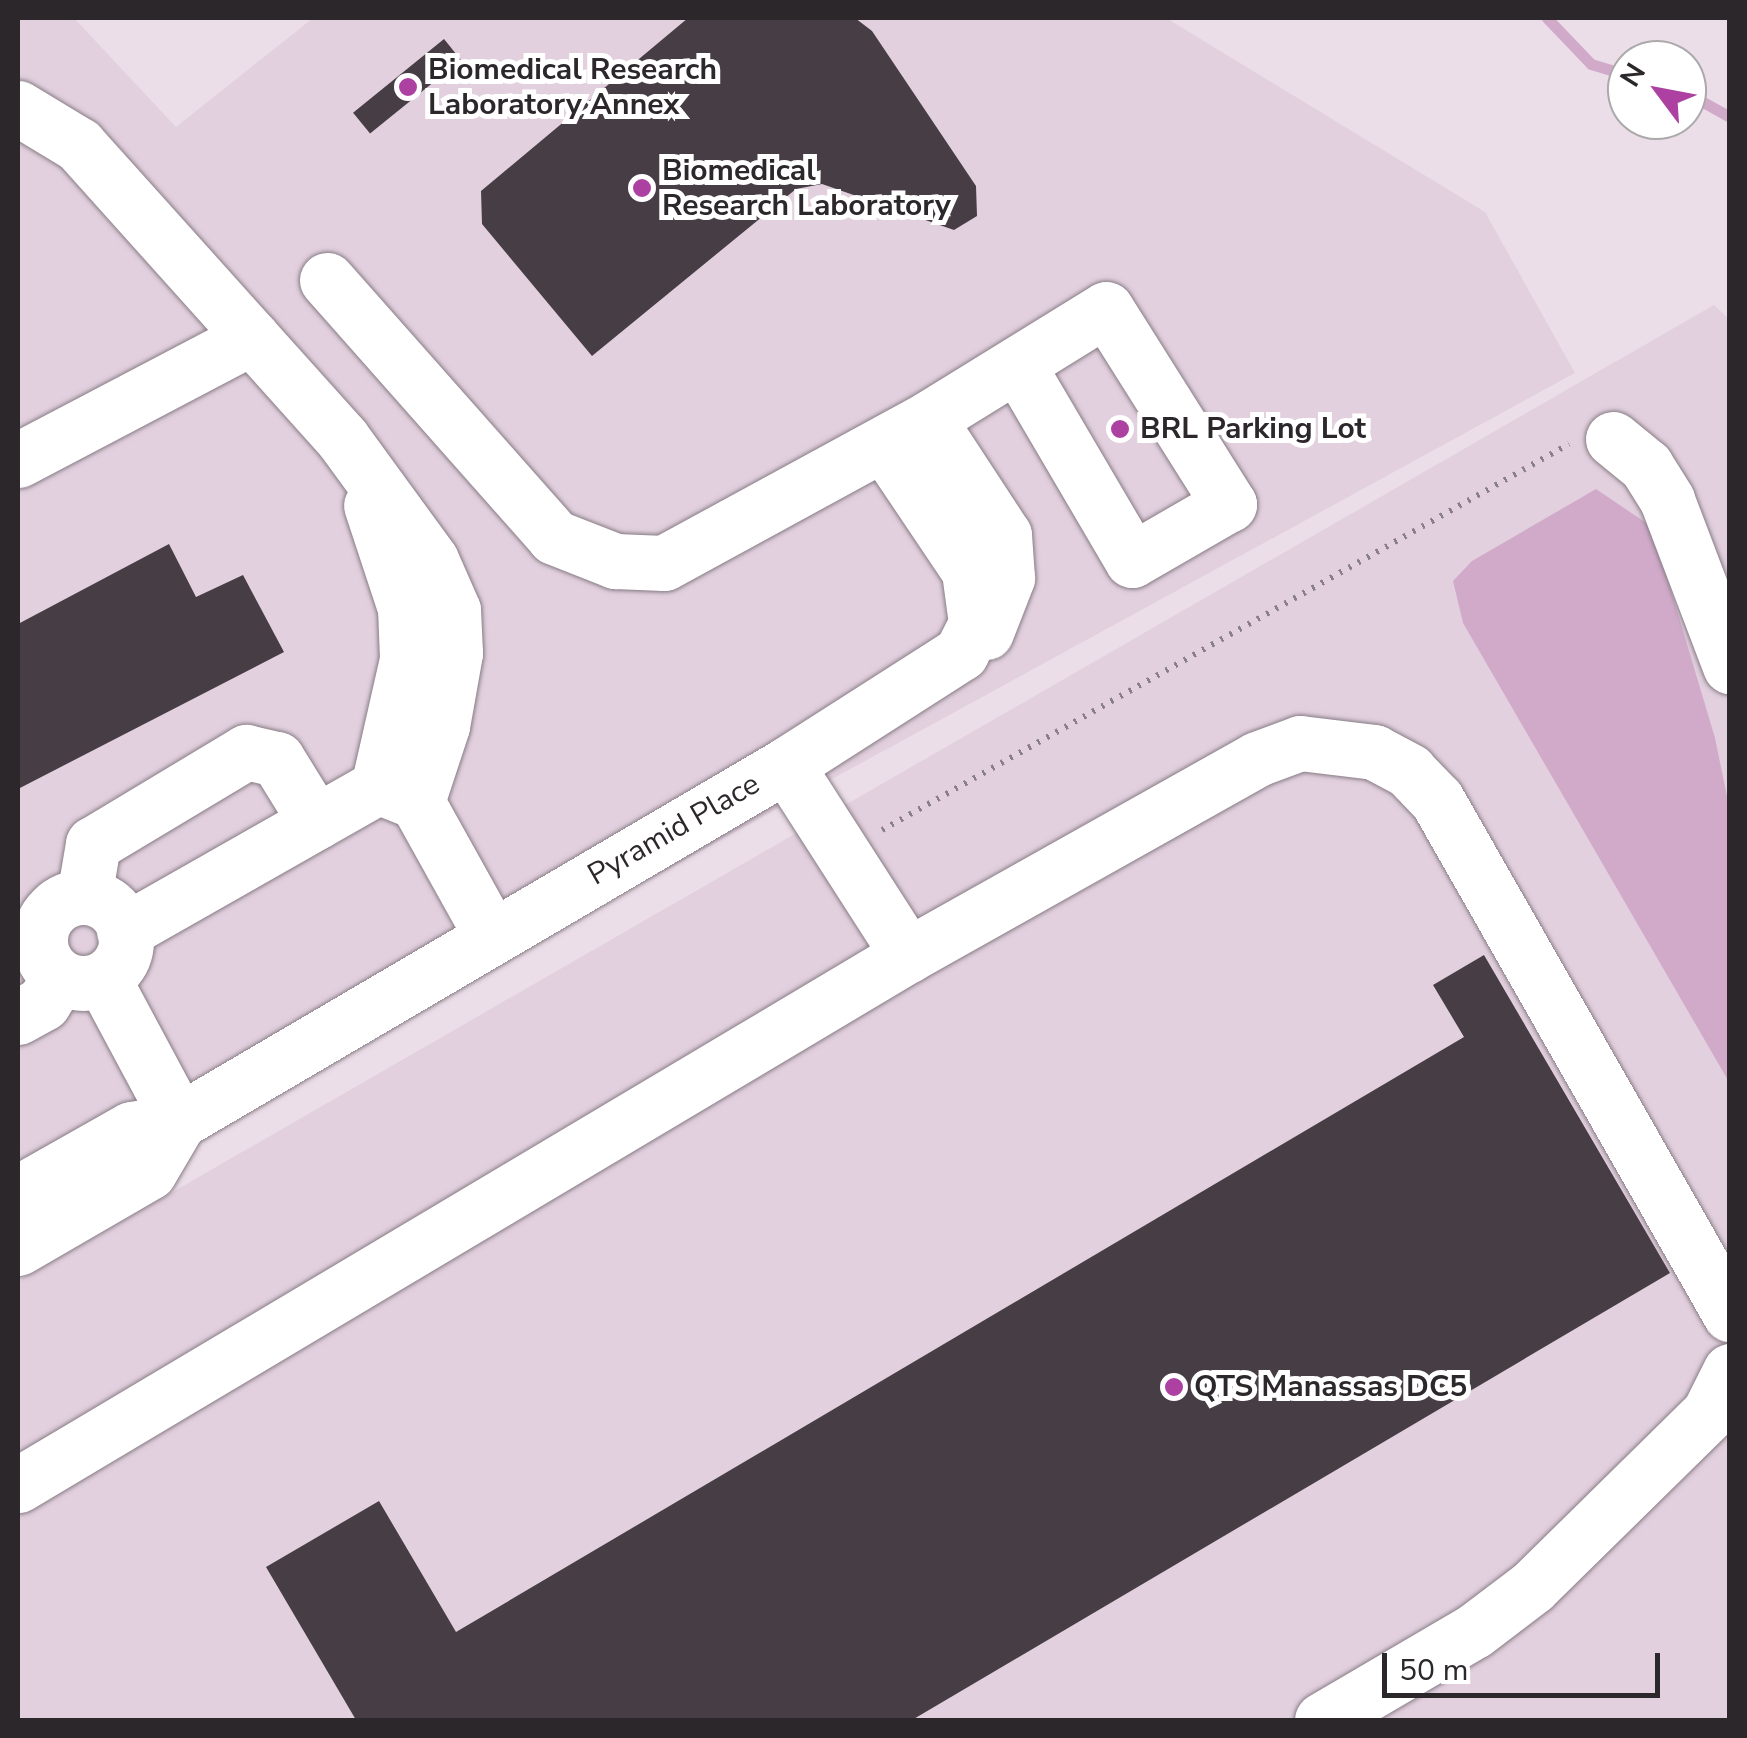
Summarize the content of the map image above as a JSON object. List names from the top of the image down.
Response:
{
  "streets": {
    "street": ["Pyramid Place"]
  },
  "places": [
    "Biomedical Research Laboratory Annex",
    "Biomedical Research Laboratory",
    "BRL Parking Lot",
    "QTS Manassas DC5"
  ],
  "scale_bar": "50 m",
  "north": "top left"
}
